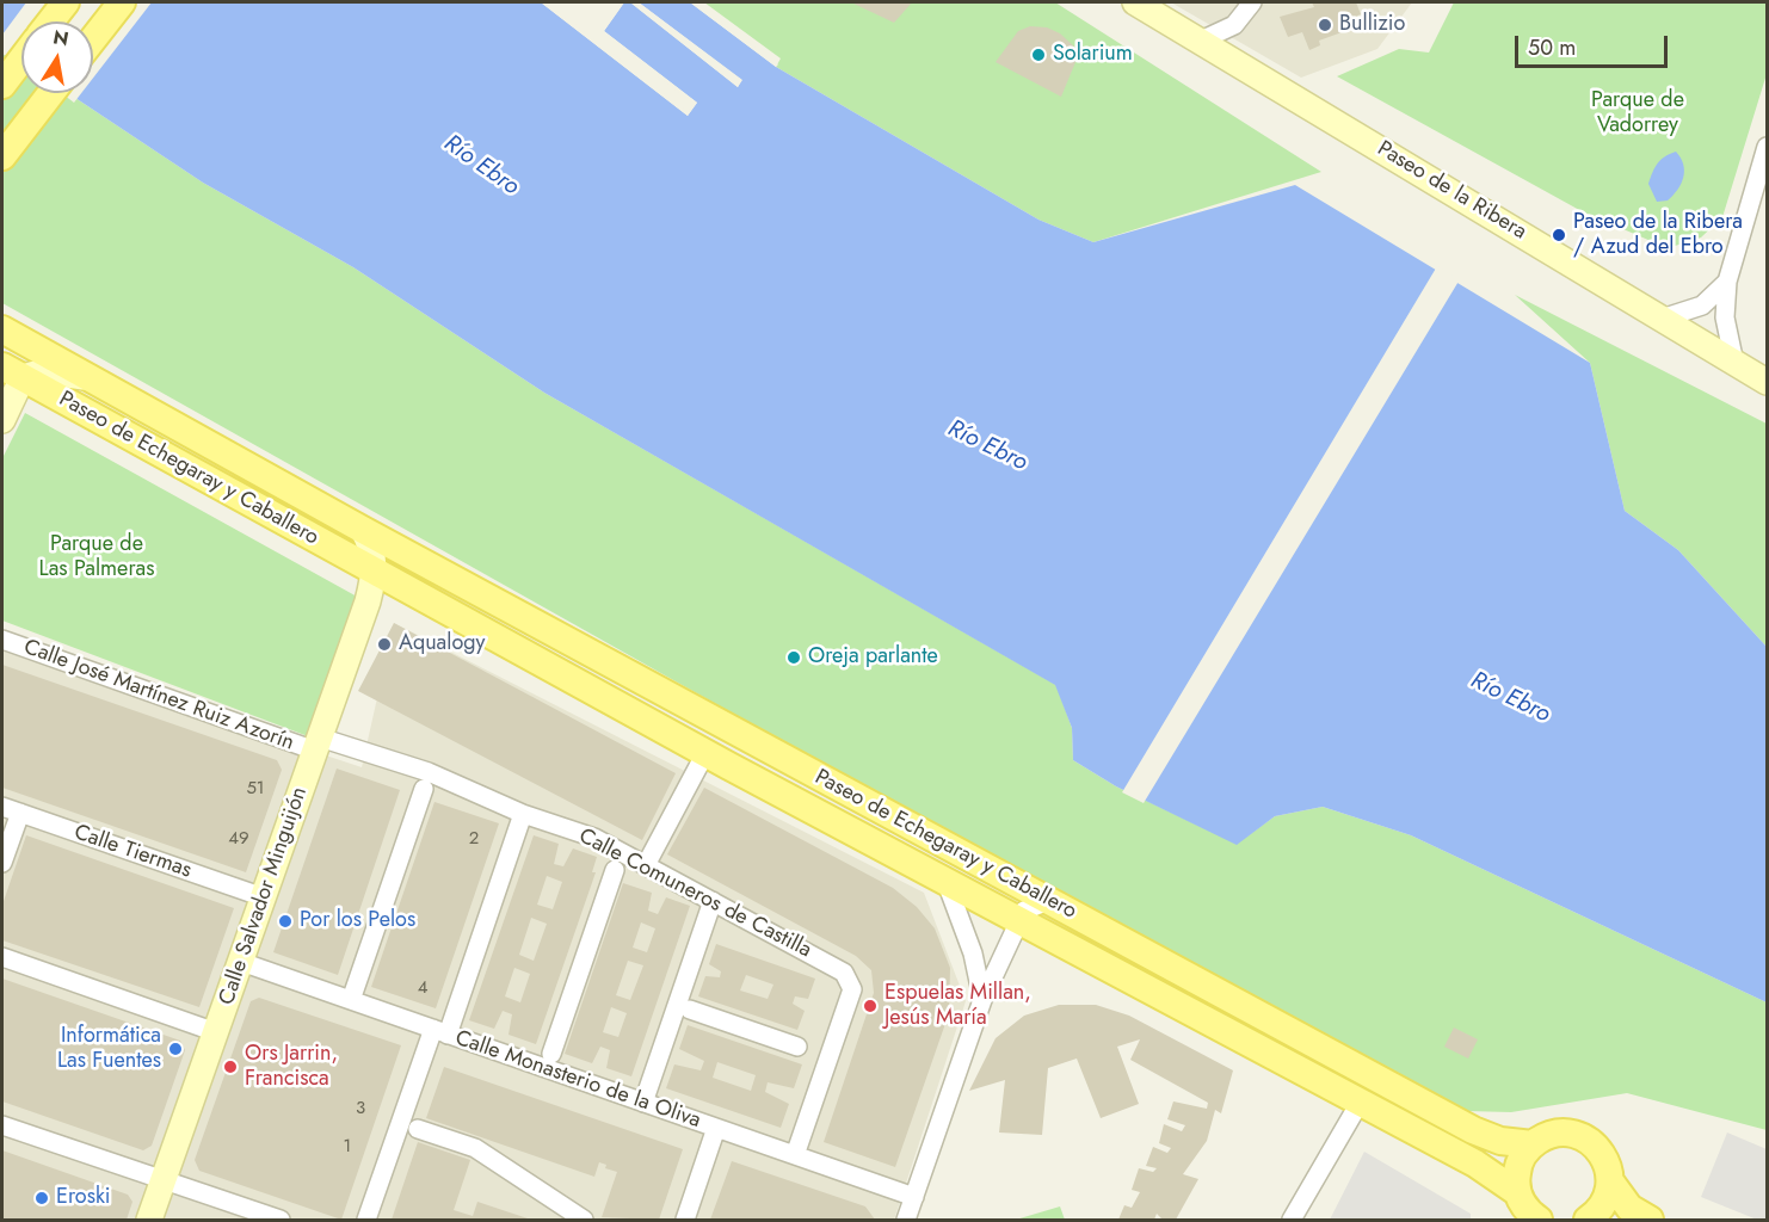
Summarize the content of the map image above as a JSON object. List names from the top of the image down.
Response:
{
  "streets": {
    "main road": ["Paseo de Echegaray y Caballero"],
    "street": [
      "Paseo de la Ribera",
      "Calle José Martínez Ruiz Azorín",
      "Calle Tiermas",
      "Calle Comuneros de Castilla",
      "Calle Salvador Minguijón",
      "Calle Monasterio de la Oliva"
    ]
  },
  "crossings": [
    ["Paseo de Echegaray y Caballero", "Calle Salvador Minguijón"],
    ["Calle José Martínez Ruiz Azorín", "Calle Comuneros de Castilla"],
    ["Calle José Martínez Ruiz Azorín", "Calle Salvador Minguijón"],
    ["Calle Tiermas", "Calle Salvador Minguijón"],
    ["Calle Comuneros de Castilla", "Calle Salvador Minguijón"],
    ["Calle Comuneros de Castilla", "Calle Monasterio de la Oliva"],
    ["Calle Salvador Minguijón", "Calle Monasterio de la Oliva"]
  ],
  "water": ["Río Ebro"],
  "parks": ["Parque de Vadorrey", "Parque de Las Palmeras"],
  "places": [
    "Bullizio",
    "Solarium",
    "Paseo de la Ribera / Azud del Ebro",
    "Aqualogy",
    "Oreja parlante",
    "Por los Pelos",
    "Espuelas Millan, Jesús María",
    "Informática Las Fuentes",
    "Ors Jarrin, Francisca",
    "Eroski"
  ],
  "house_numbers": [
    "51",
    "49",
    "2",
    "4",
    "3",
    "1"
  ],
  "scale_bar": "50 m",
  "north": "top"
}
